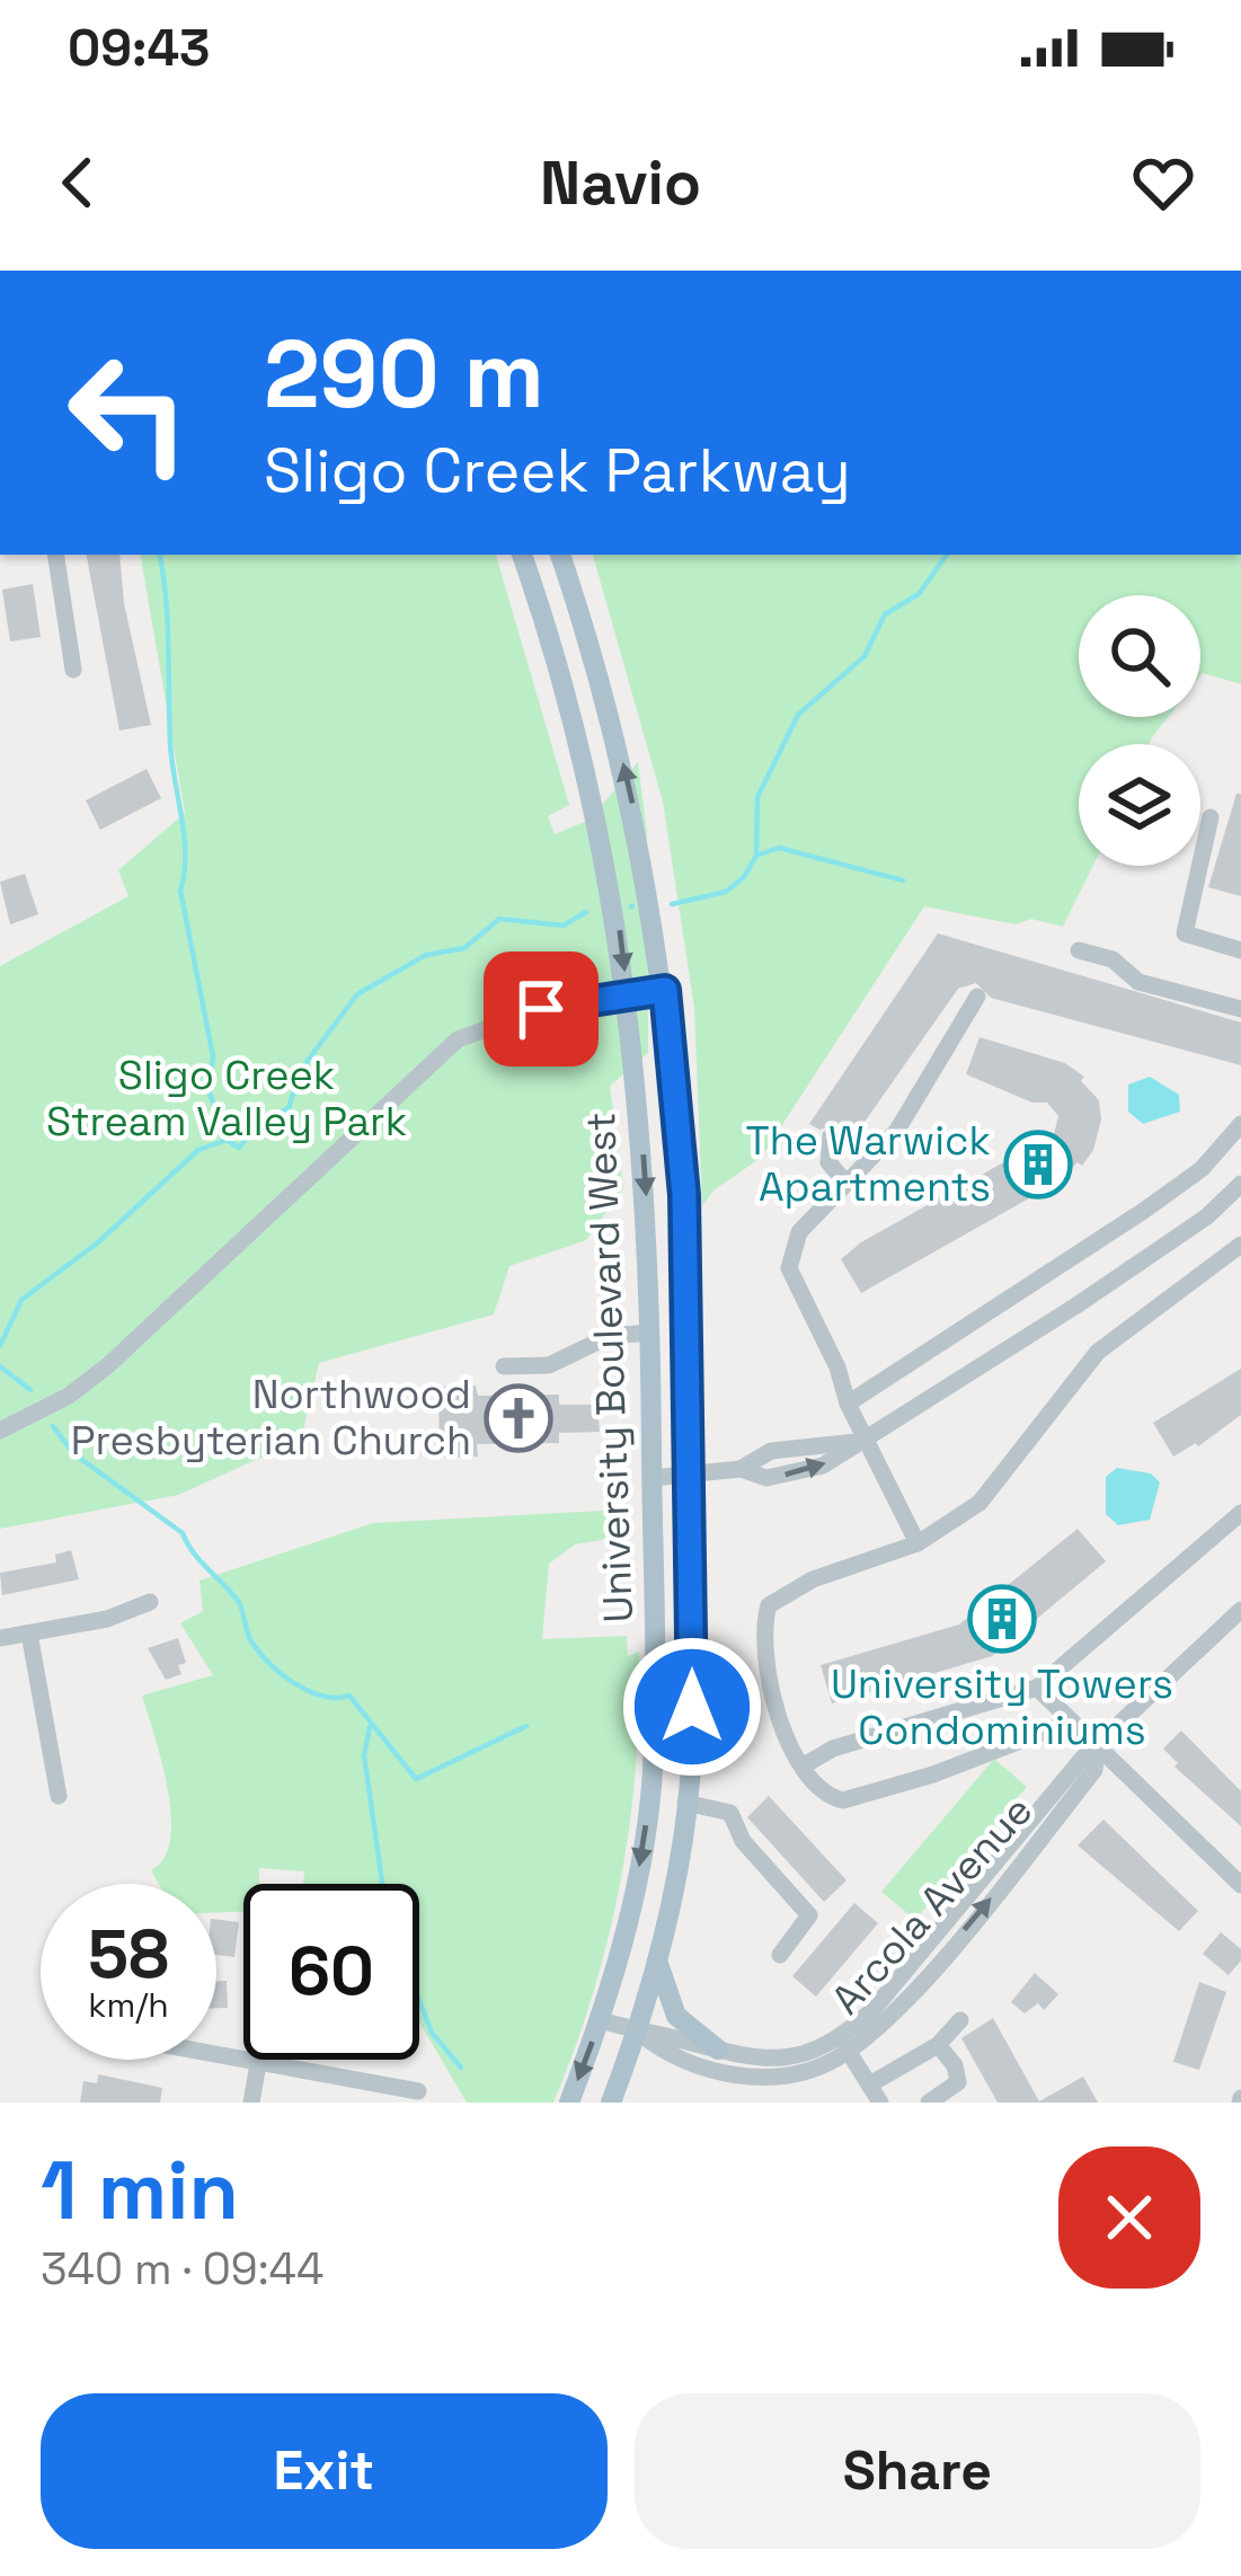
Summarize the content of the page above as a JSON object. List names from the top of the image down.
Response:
{
  "streets": {
    "main road": ["University Boulevard West"],
    "street": ["Arcola Avenue"]
  },
  "crossings": [
    ["University Boulevard West", "Arcola Avenue"]
  ],
  "parks": ["Sligo Creek Stream Valley Park"],
  "places": {
    "building": ["The Warwick Apartments", "University Towers Condominiums"],
    "church": ["Northwood Presbyterian Church"]
  },
  "page": {
    "status": "09:43",
    "header": "Navio",
    "turn": ["290 m", "Sligo Creek Parkway"],
    "speed": "58 km/h",
    "limit": "60",
    "heading": ["1 min", "340 m · 09:44"],
    "buttons": ["Exit", "Share"]
  }
}
